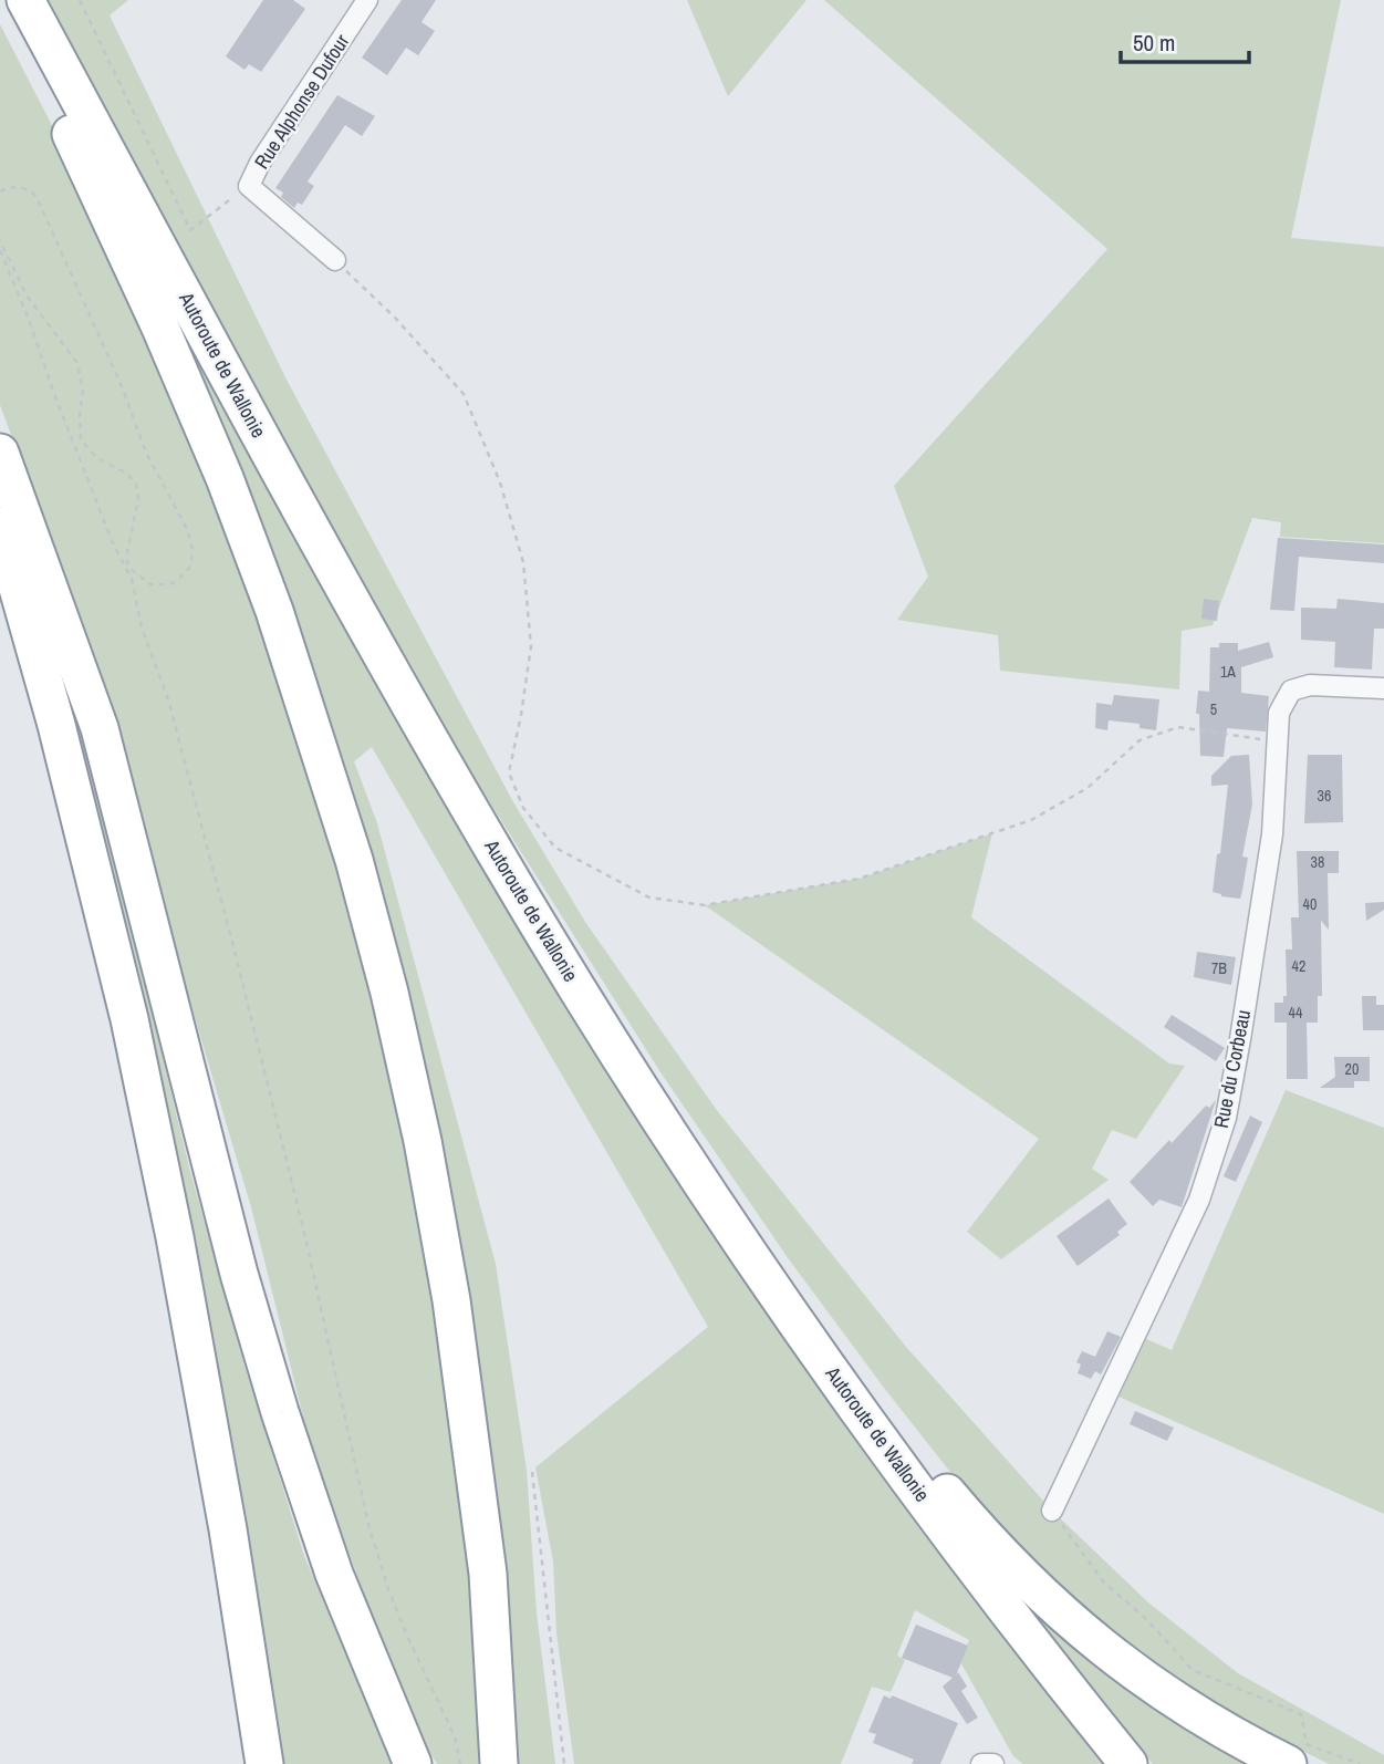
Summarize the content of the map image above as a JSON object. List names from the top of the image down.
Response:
{
  "streets": {
    "highway": ["Autoroute de Wallonie"],
    "street": ["Rue Alphonse Dufour", "Rue du Corbeau"]
  },
  "house_numbers": [
    "1A",
    "5",
    "36",
    "38",
    "40",
    "42",
    "7B",
    "44",
    "20"
  ],
  "scale_bar": "50 m"
}
